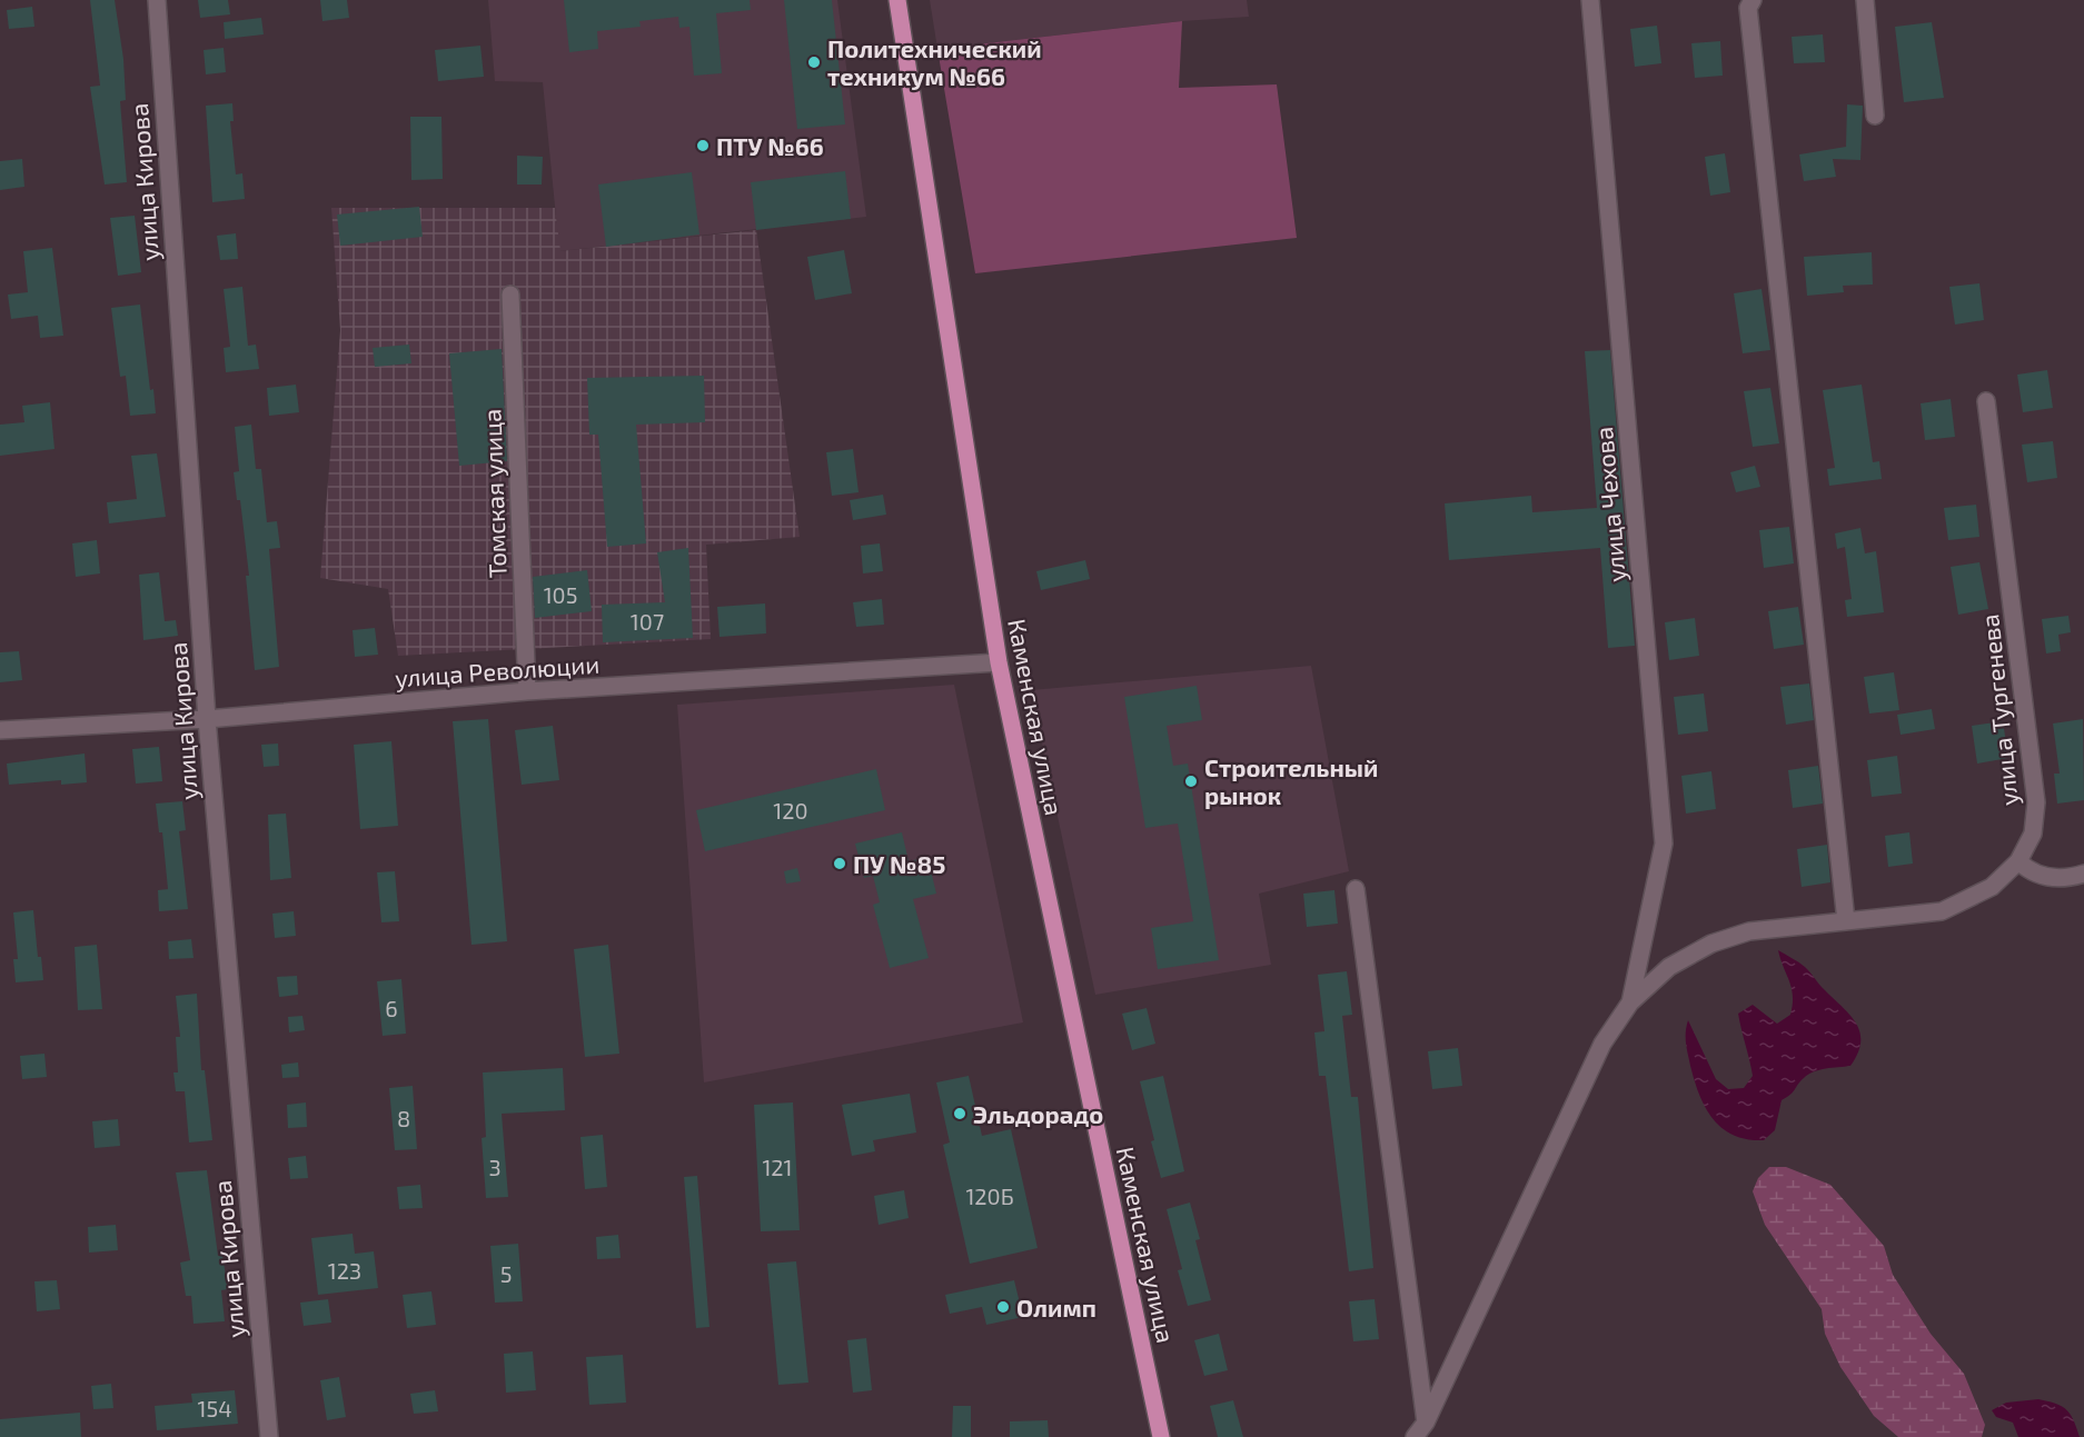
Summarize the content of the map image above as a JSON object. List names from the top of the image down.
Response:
{
  "streets": {
    "main road": ["Каменская улица"],
    "street": [
      "улица Кирова",
      "Томская улица",
      "улица Чехова",
      "улица Революции",
      "улица Тургенева"
    ]
  },
  "crossings": [
    ["улица Кирова", "улица Революции"],
    ["Томская улица", "улица Революции"],
    ["улица Чехова", "улица Тургенева"],
    ["улица Революции", "Каменская улица"]
  ],
  "places": [
    "Политехнический техникум №66",
    "ПТУ №66",
    "Строительный рынок",
    "ПУ №85",
    "Эльдорадо",
    "Олимп"
  ],
  "house_numbers": [
    "105",
    "107",
    "120",
    "6",
    "8",
    "3",
    "121",
    "120Б",
    "123",
    "5",
    "154"
  ]
}
